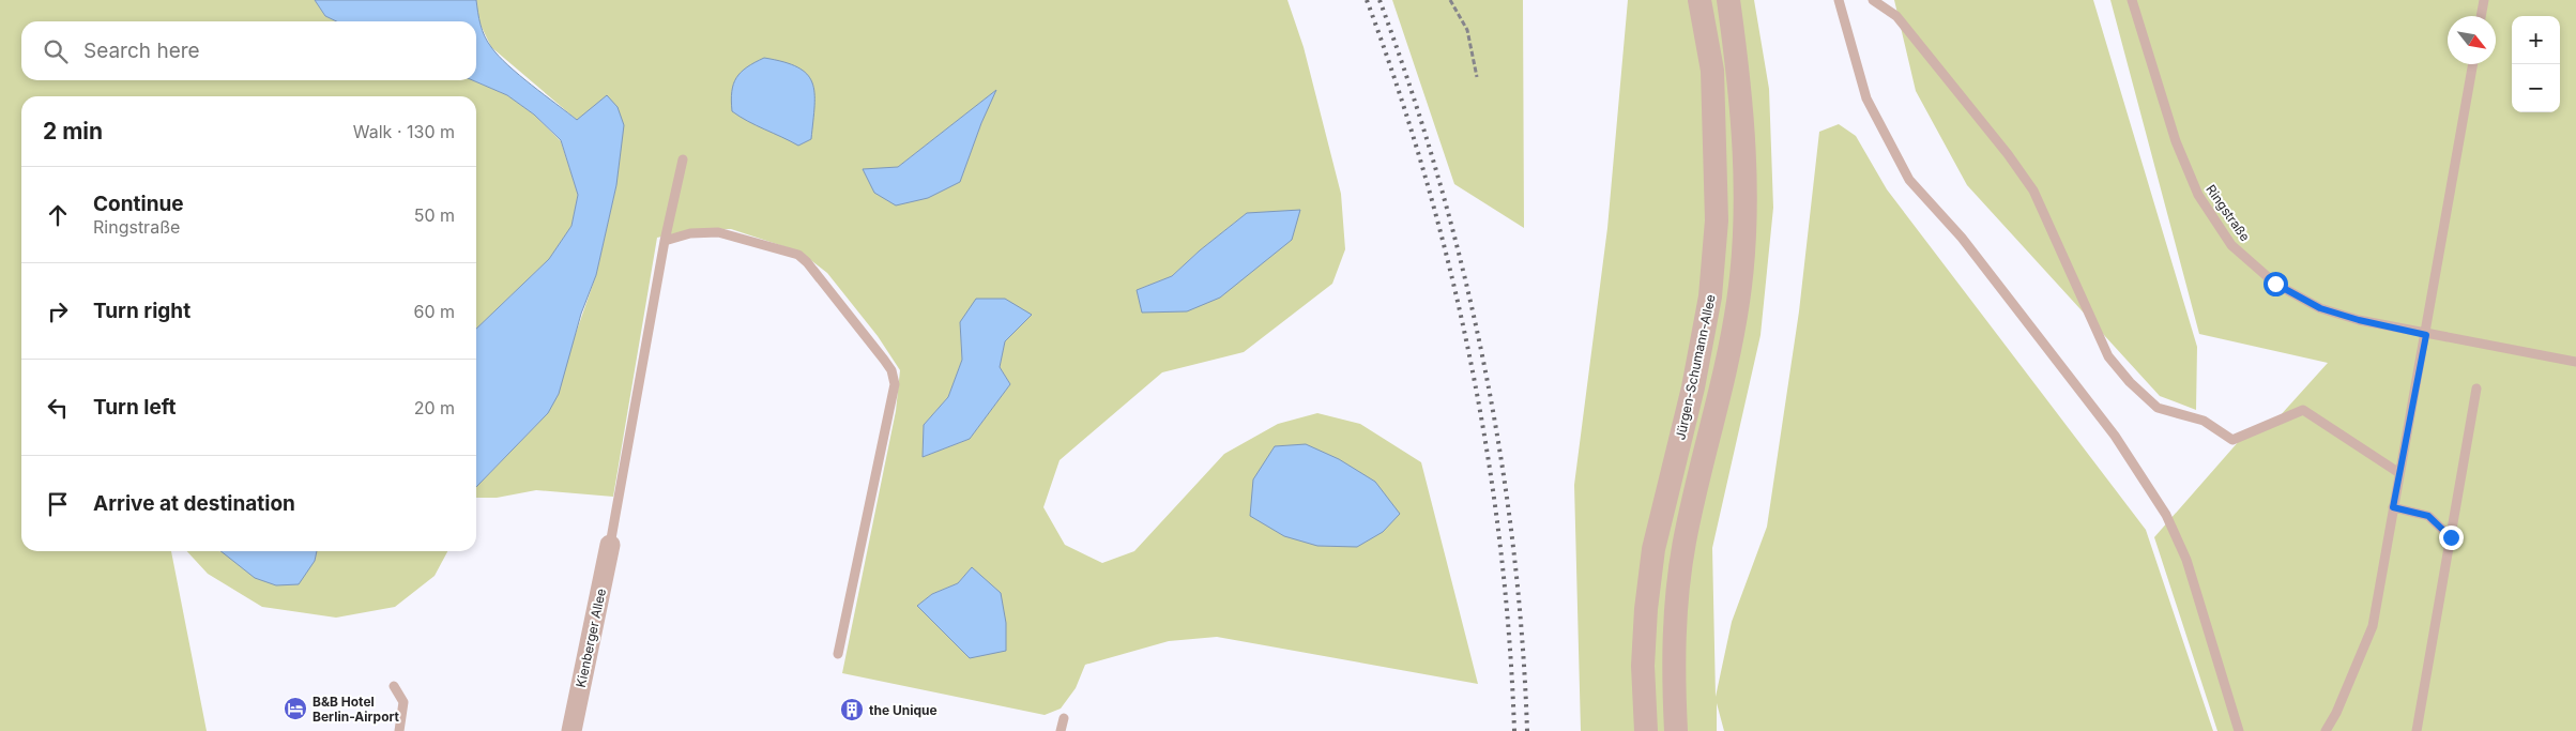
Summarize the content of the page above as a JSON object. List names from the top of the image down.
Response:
{
  "streets": {
    "street": ["Jürgen-Schumann-Allee", "Kienberger Allee"],
    "lane": ["Ringstraße"]
  },
  "places": {
    "hotel": ["B&B Hotel Berlin-Airport"],
    "building": ["the Unique"]
  },
  "north": "bottom right",
  "page": {
    "map_buttons": ["+", "−"],
    "search": "Search here",
    "heading": ["2 min", "Walk · 130 m"],
    "list": [
      ["Continue", "Ringstraße", "50 m"],
      ["Turn right", "60 m"],
      ["Turn left", "20 m"],
      "Arrive at destination"
    ]
  }
}
